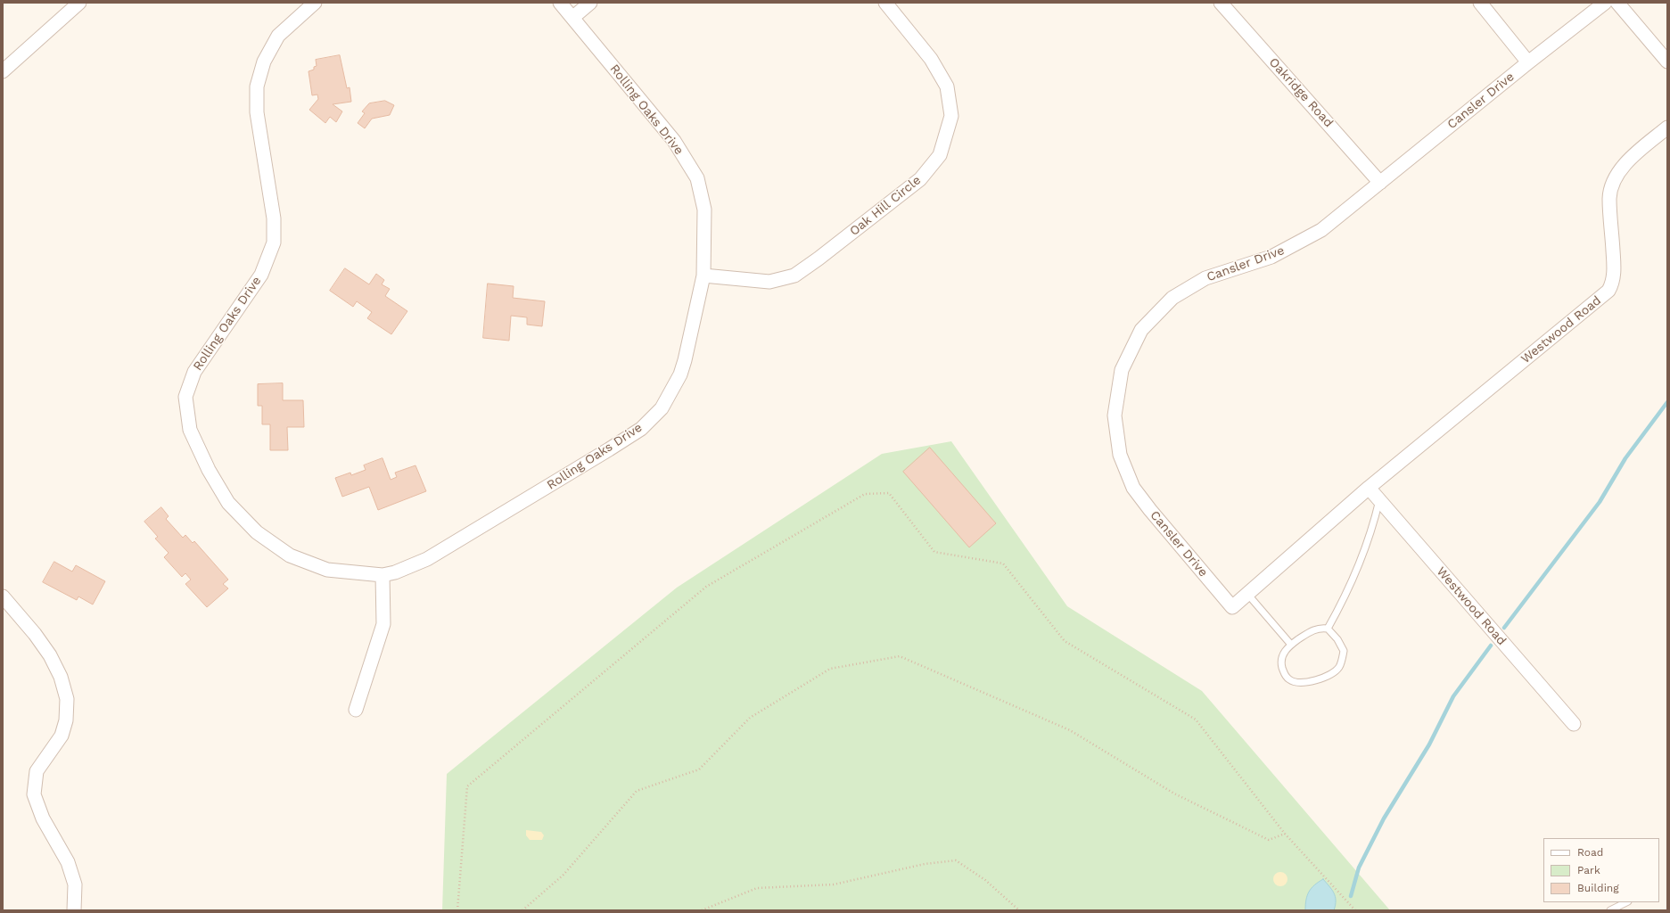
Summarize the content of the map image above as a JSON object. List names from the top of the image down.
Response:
{
  "streets": {
    "street": [
      "Oakridge Road",
      "Cansler Drive",
      "Rolling Oaks Drive",
      "Oak Hill Circle",
      "Westwood Road"
    ]
  },
  "crossings": [
    ["Oakridge Road", "Cansler Drive"],
    ["Cansler Drive", "Westwood Road"],
    ["Rolling Oaks Drive", "Oak Hill Circle"]
  ],
  "legend": ["Road", "Park", "Building"]
}
